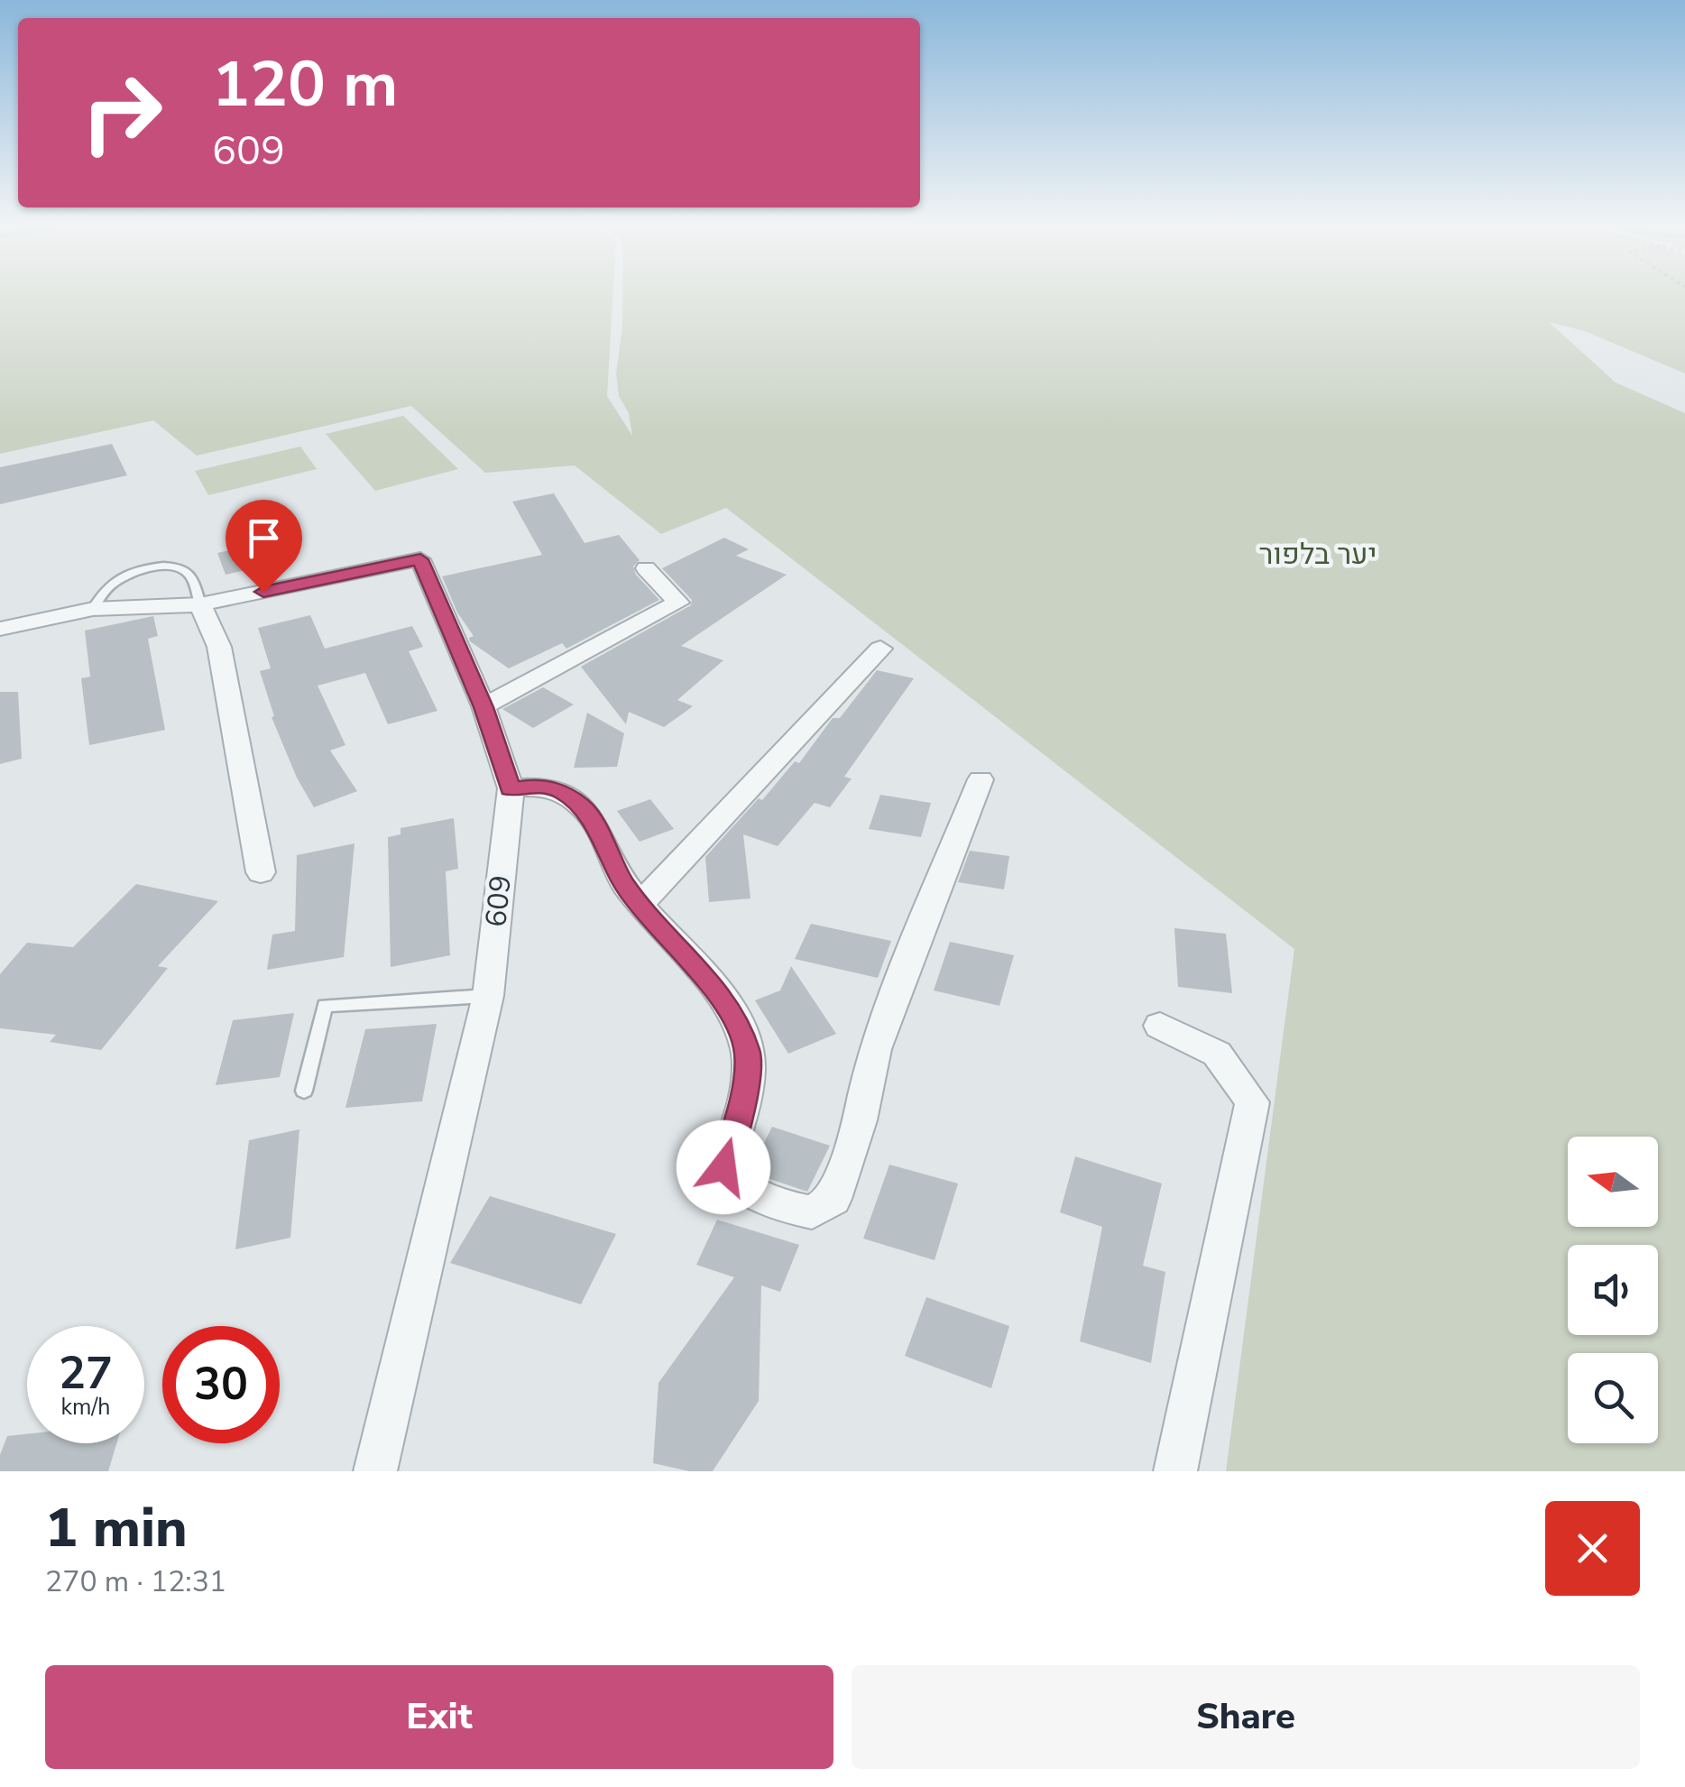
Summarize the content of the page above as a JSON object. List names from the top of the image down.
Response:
{
  "streets": {
    "street": ["609"]
  },
  "parks": ["יער בלפור"],
  "north": "left",
  "page": {
    "turn": ["120 m", "609"],
    "speed": "27 km/h",
    "limit": "30",
    "heading": ["1 min", "270 m · 12:31"],
    "buttons": ["Exit", "Share"]
  }
}
